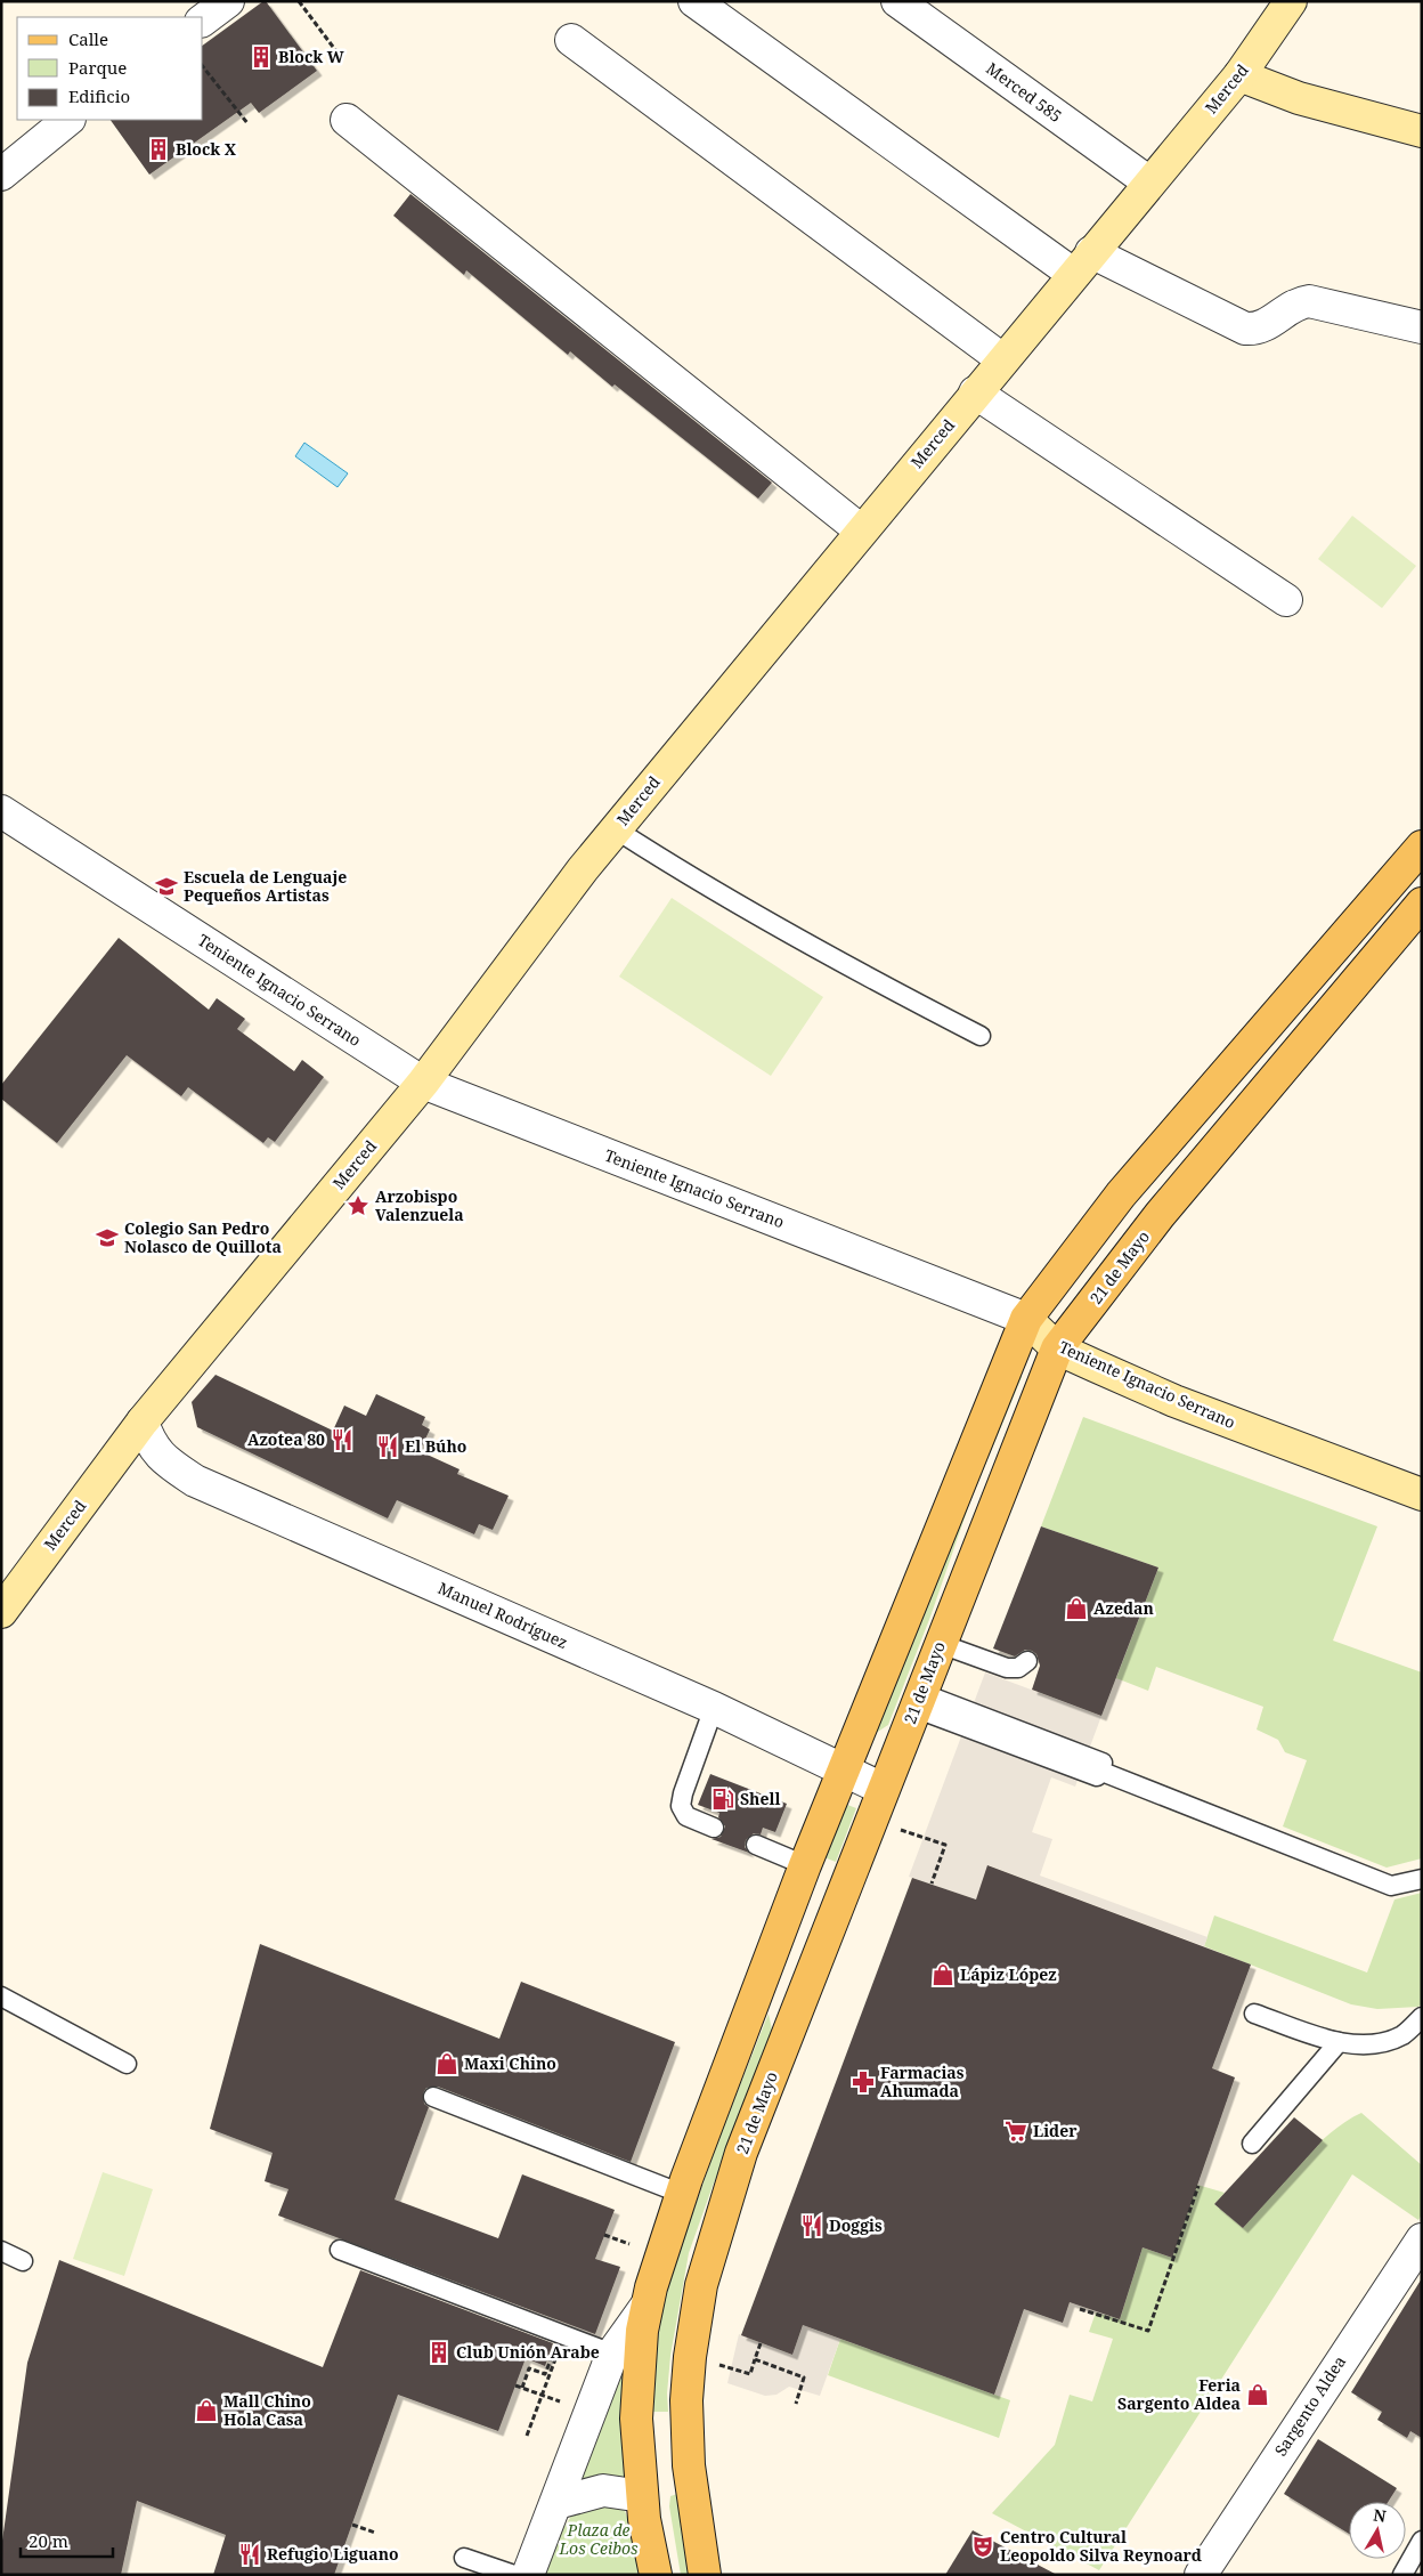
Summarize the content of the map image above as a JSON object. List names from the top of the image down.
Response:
{
  "streets": {
    "main road": ["Merced", "Teniente Ignacio Serrano", "21 de Mayo"],
    "street": ["Merced 585", "Manuel Rodríguez", "Sargento Aldea"]
  },
  "crossings": [
    ["Merced", "Merced 585"],
    ["Merced", "Teniente Ignacio Serrano"],
    ["Merced", "Manuel Rodríguez"],
    ["Teniente Ignacio Serrano", "21 de Mayo"],
    ["21 de Mayo", "Manuel Rodríguez"]
  ],
  "parks": ["Plaza de Los Ceibos"],
  "places": {
    "building": ["Block W", "Block X", "Club Unión Arabe"],
    "school or university": ["Escuela de Lenguaje Pequeños Artistas", "Colegio San Pedro Nolasco de Quillota"],
    "place": ["Arzobispo Valenzuela"],
    "restaurant": [
      "Azotea 80",
      "El Búho",
      "Doggis",
      "Refugio Liguano"
    ],
    "shop": [
      "Azedan",
      "Lápiz López",
      "Maxi Chino",
      "Feria Sargento Aldea",
      "Mall Chino Hola Casa"
    ],
    "fuel station": ["Shell"],
    "pharmacy": ["Farmacias Ahumada"],
    "supermarket": ["Lider"],
    "theatre": ["Centro Cultural Leopoldo Silva Reynoard"]
  },
  "legend": ["Calle", "Parque", "Edificio"],
  "scale_bar": "20 m",
  "north": "top"
}
